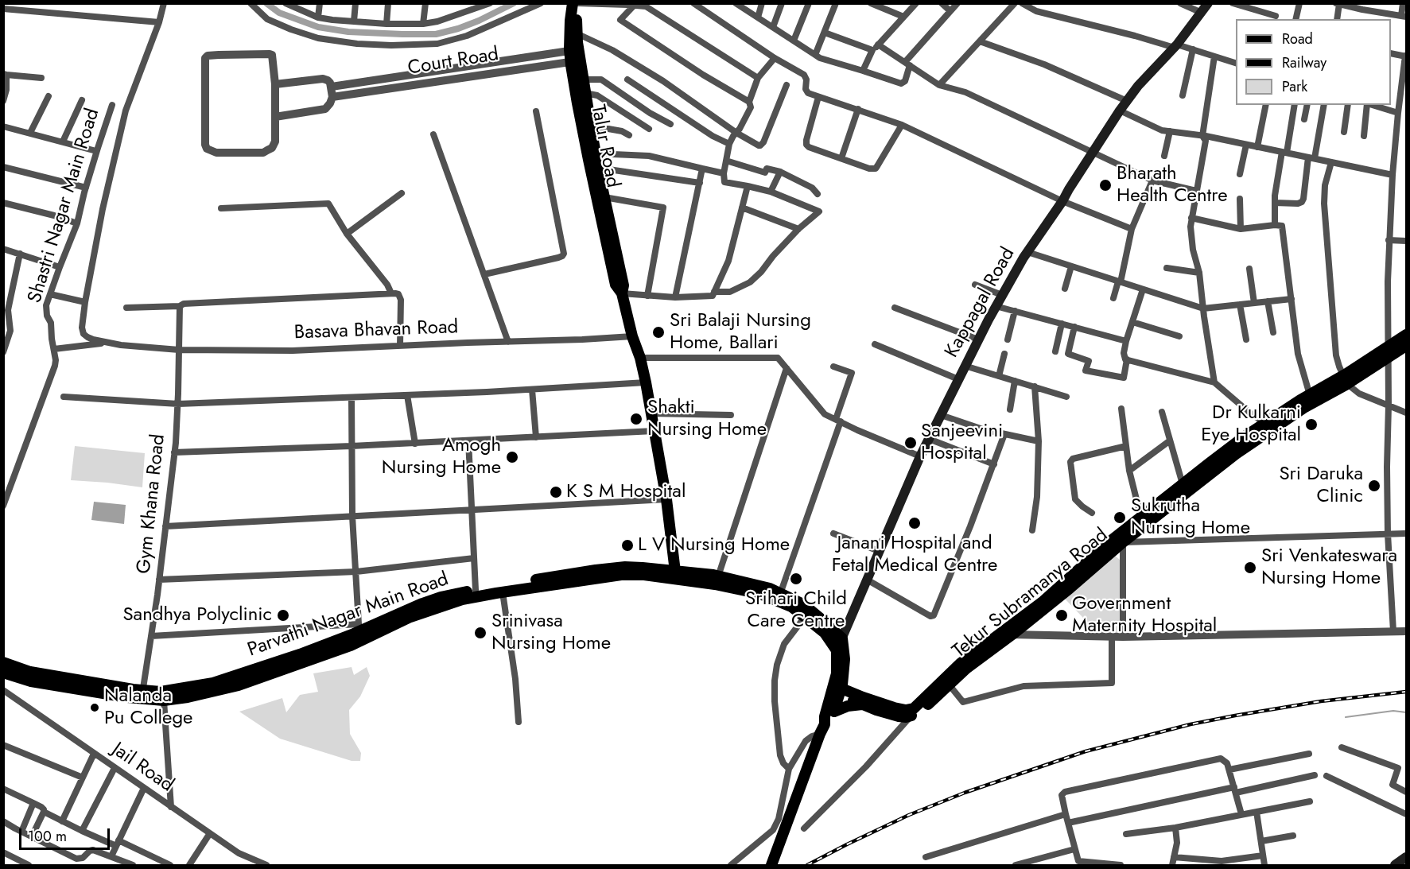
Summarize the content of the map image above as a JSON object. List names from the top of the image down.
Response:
{
  "streets": {
    "main road": [
      "Talur Road",
      "Kappagal Road",
      "Tekur Subramanya Road",
      "Parvathi Nagar Main Road"
    ],
    "street": [
      "Court Road",
      "Shastri Nagar Main Road",
      "Basava Bhavan Road",
      "Gym Khana Road",
      "Jail Road"
    ]
  },
  "crossings": [
    ["Court Road", "Talur Road"],
    ["Talur Road", "Basava Bhavan Road"],
    ["Talur Road", "Parvathi Nagar Main Road"],
    ["Kappagal Road", "Parvathi Nagar Main Road"],
    ["Basava Bhavan Road", "Gym Khana Road"],
    ["Gym Khana Road", "Parvathi Nagar Main Road"]
  ],
  "places": [
    "Bharath Health Centre",
    "Sri Balaji Nursing Home, Ballari",
    "Shakti Nursing Home",
    "Dr Kulkarni Eye Hospital",
    "Sanjeevini Hospital",
    "Amogh Nursing Home",
    "Sri Daruka Clinic",
    "K S M Hospital",
    "Sukrutha Nursing Home",
    "Janani Hospital and Fetal Medical Centre",
    "L V Nursing Home",
    "Sri Venkateswara Nursing Home",
    "Srihari Child Care Centre",
    "Sandhya Polyclinic",
    "Government Maternity Hospital",
    "Srinivasa Nursing Home",
    "Nalanda Pu College"
  ],
  "legend": ["Road", "Railway", "Park"],
  "scale_bar": "100 m"
}
